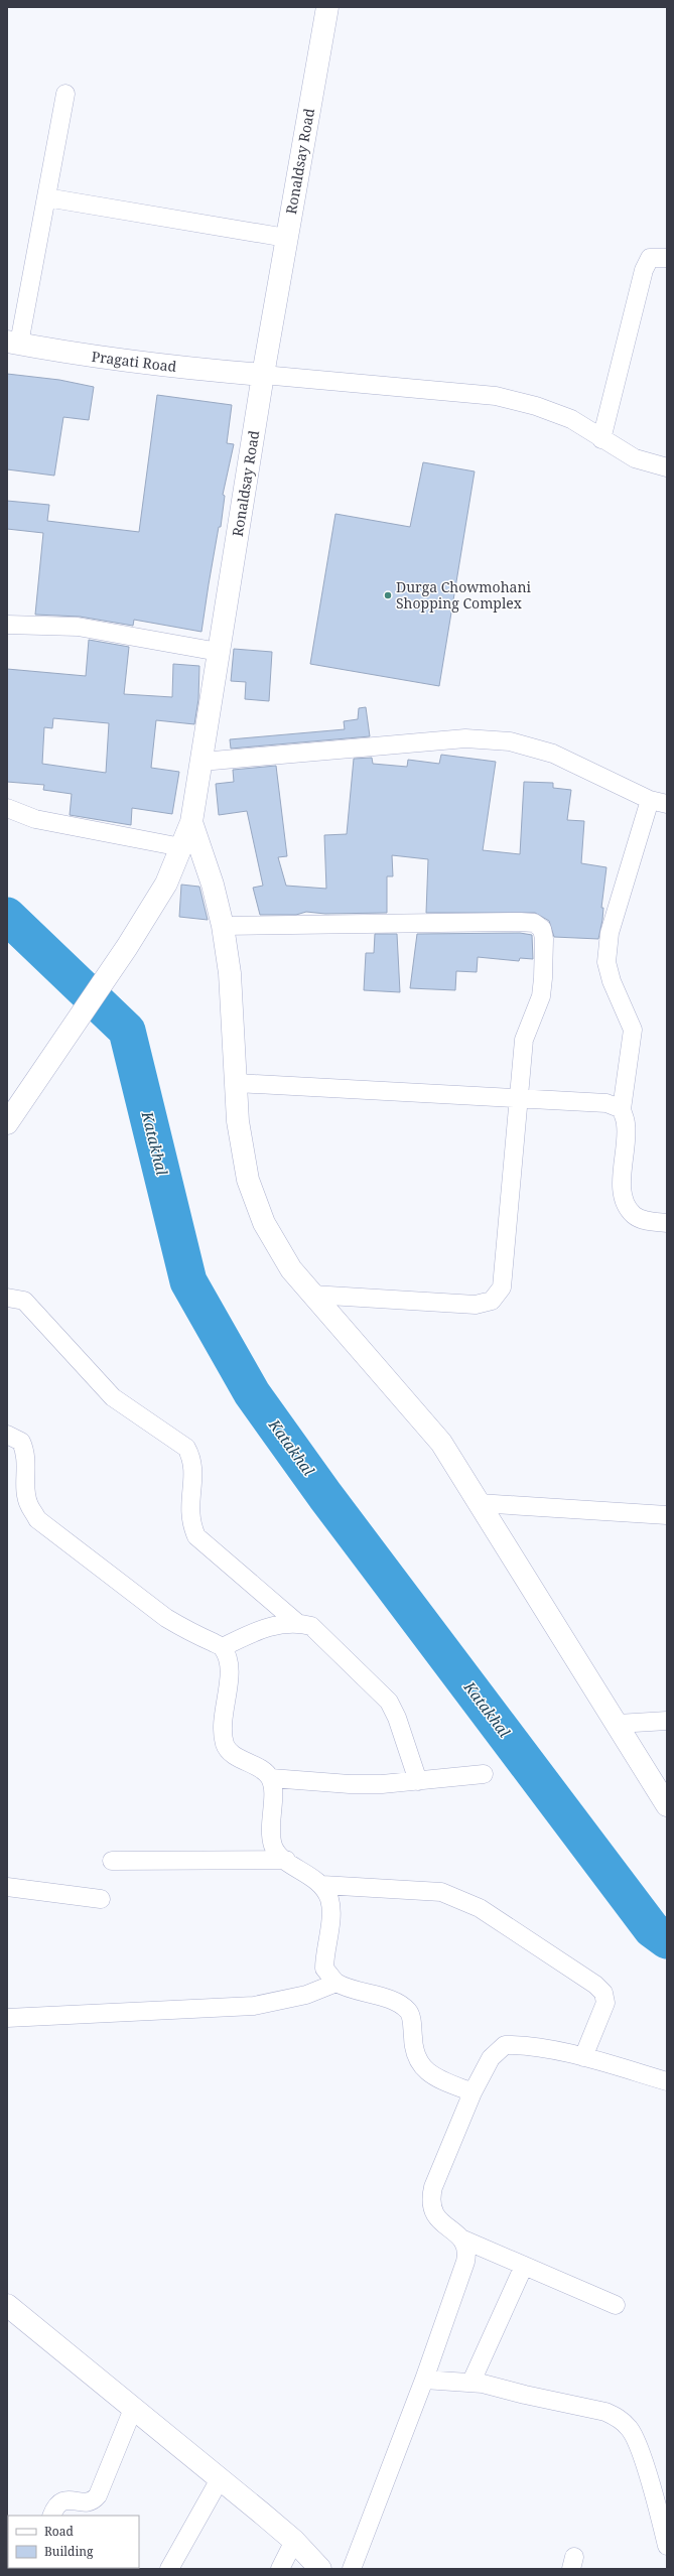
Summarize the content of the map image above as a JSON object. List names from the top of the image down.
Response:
{
  "streets": {
    "street": ["Ronaldsay Road", "Pragati Road"]
  },
  "crossings": [
    ["Ronaldsay Road", "Pragati Road"]
  ],
  "water": ["Katakhal"],
  "places": ["Durga Chowmohani Shopping Complex"],
  "legend": ["Road", "Building"]
}
